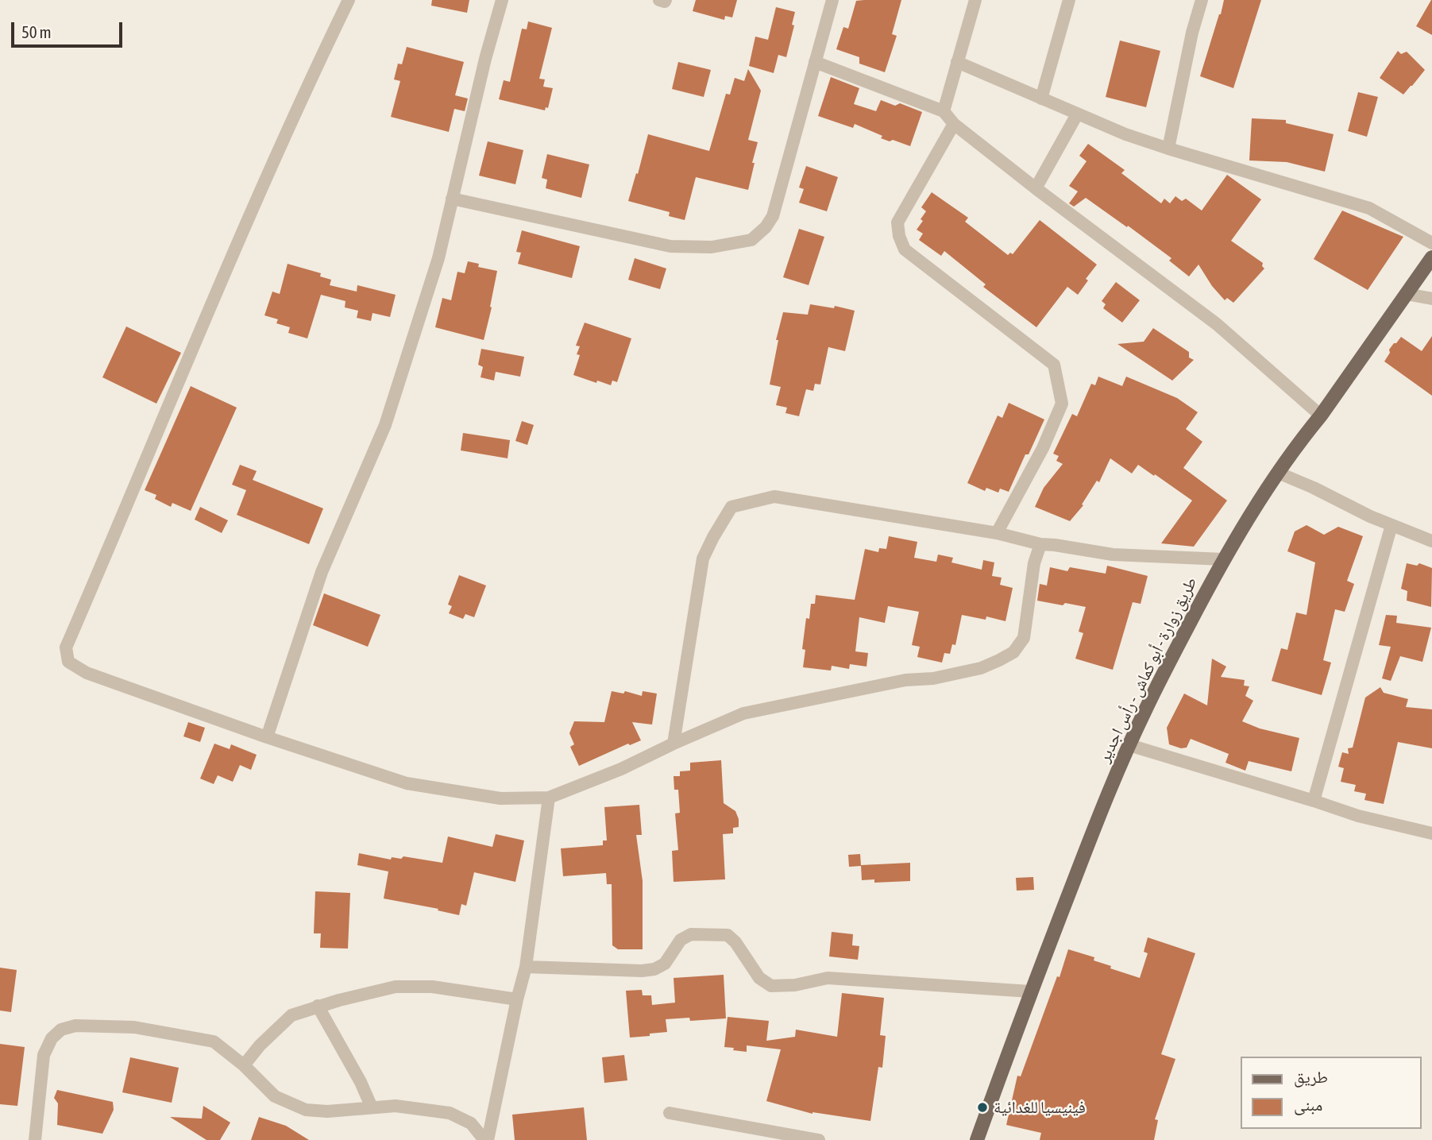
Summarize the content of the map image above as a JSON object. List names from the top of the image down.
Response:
{
  "streets": {
    "main road": ["طريق زوارة - أبو كماش - رأس اجدير"]
  },
  "places": ["فينيسيا للغدائية"],
  "legend": ["طريق", "مبنى"],
  "scale_bar": "50 m"
}
